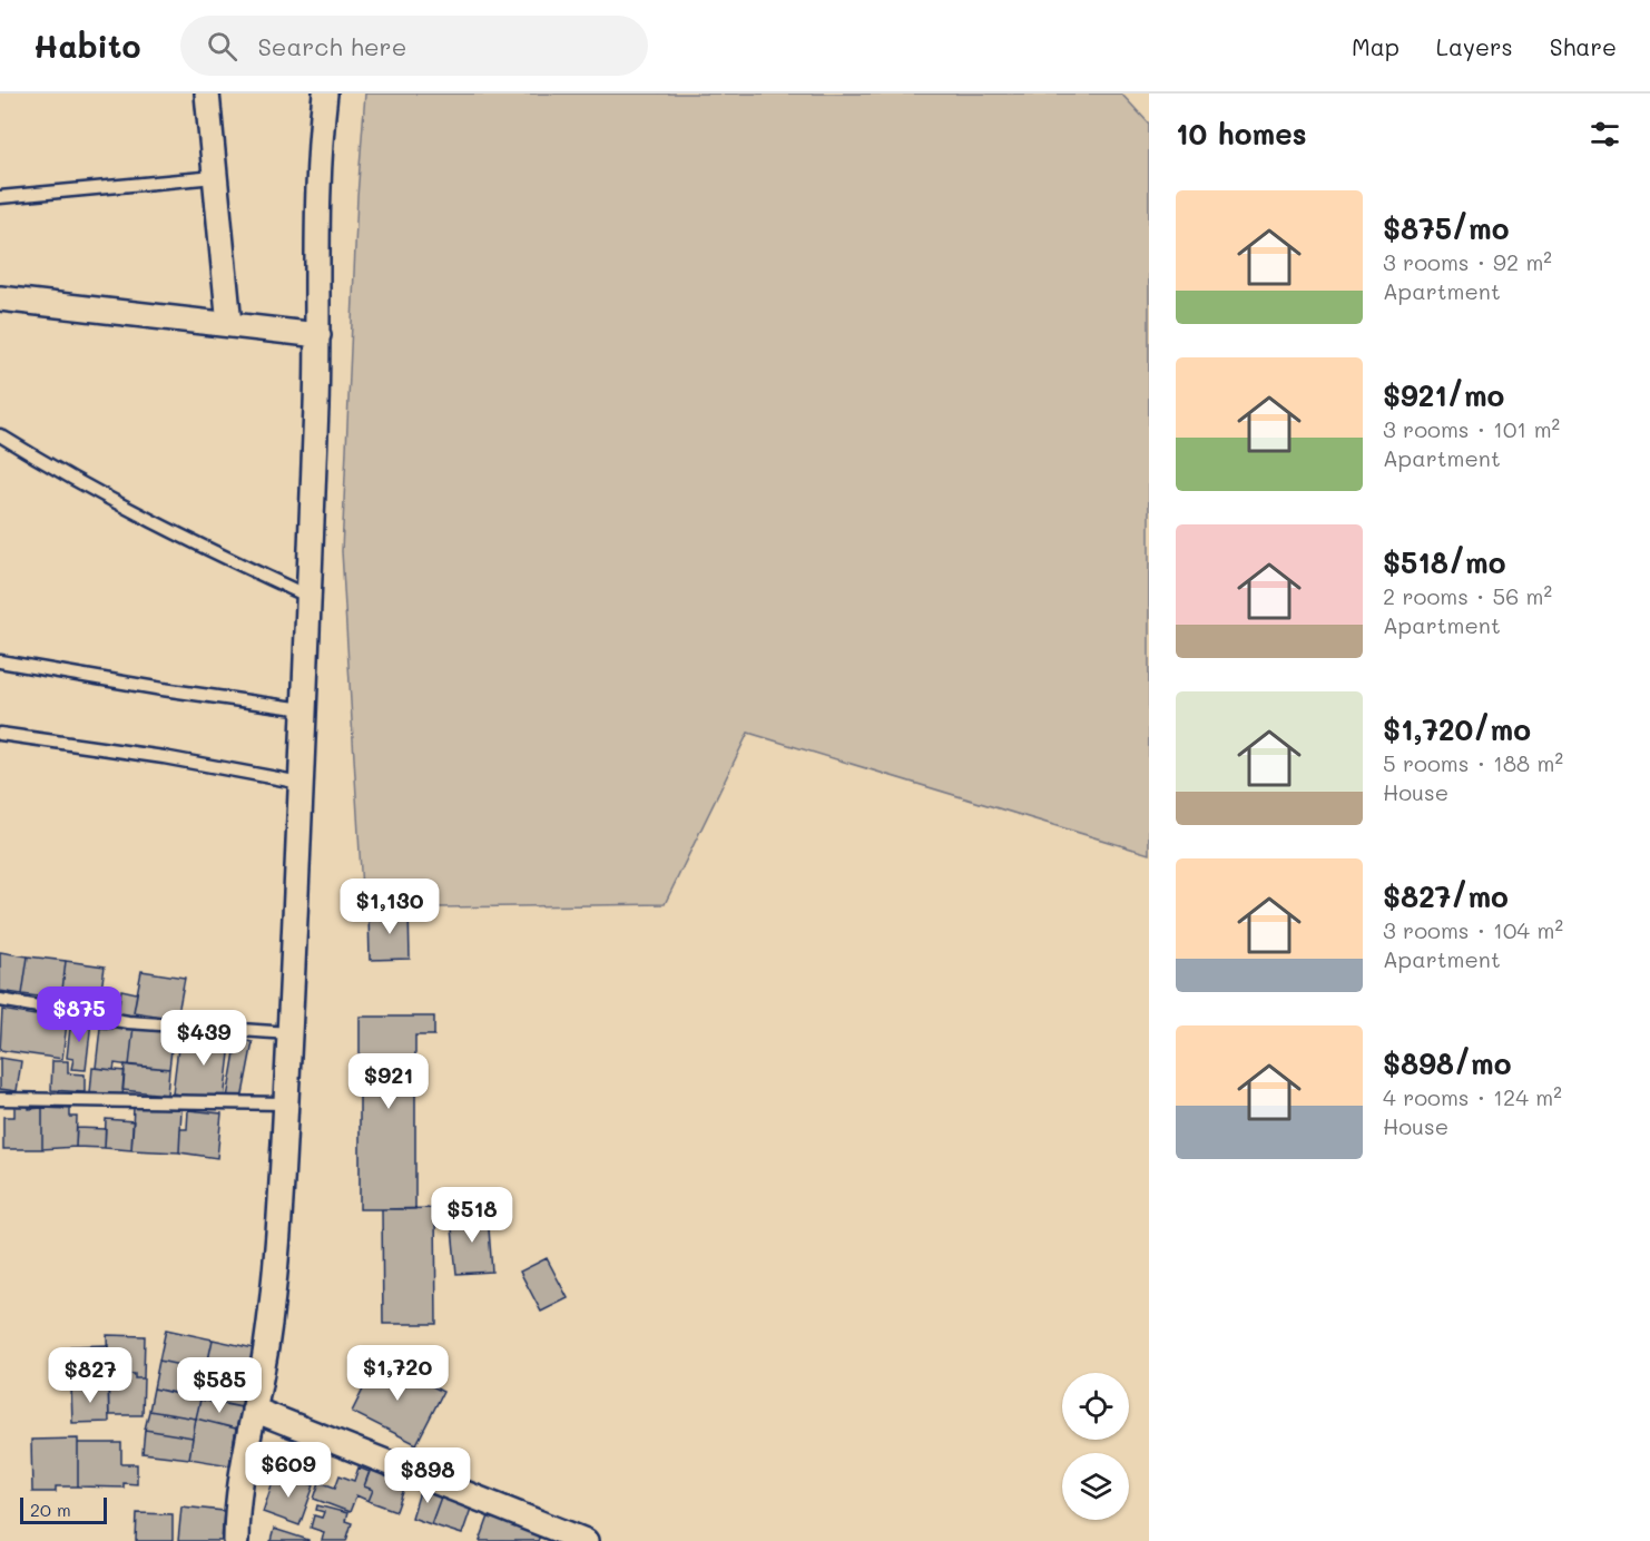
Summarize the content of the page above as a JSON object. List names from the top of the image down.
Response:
{
  "scale_bar": "20 m",
  "page": {
    "header": "Habito",
    "search": "Search here",
    "nav": ["Map", "Layers", "Share"],
    "heading": "10 homes",
    "list": [
      {
        "name": "$875/mo",
        "note": "3 rooms · 92 m² · Apartment"
      },
      {
        "name": "$921/mo",
        "note": "3 rooms · 101 m² · Apartment"
      },
      {
        "name": "$518/mo",
        "note": "2 rooms · 56 m² · Apartment"
      },
      {
        "name": "$1,720/mo",
        "note": "5 rooms · 188 m² · House"
      },
      {
        "name": "$827/mo",
        "note": "3 rooms · 104 m² · Apartment"
      },
      {
        "name": "$898/mo",
        "note": "4 rooms · 124 m² · House"
      }
    ],
    "price": [
      "$1,130",
      "$875",
      "$439",
      "$921",
      "$518",
      "$1,720",
      "$827",
      "$585",
      "$609",
      "$898"
    ],
    "scale": "20 m"
  }
}
